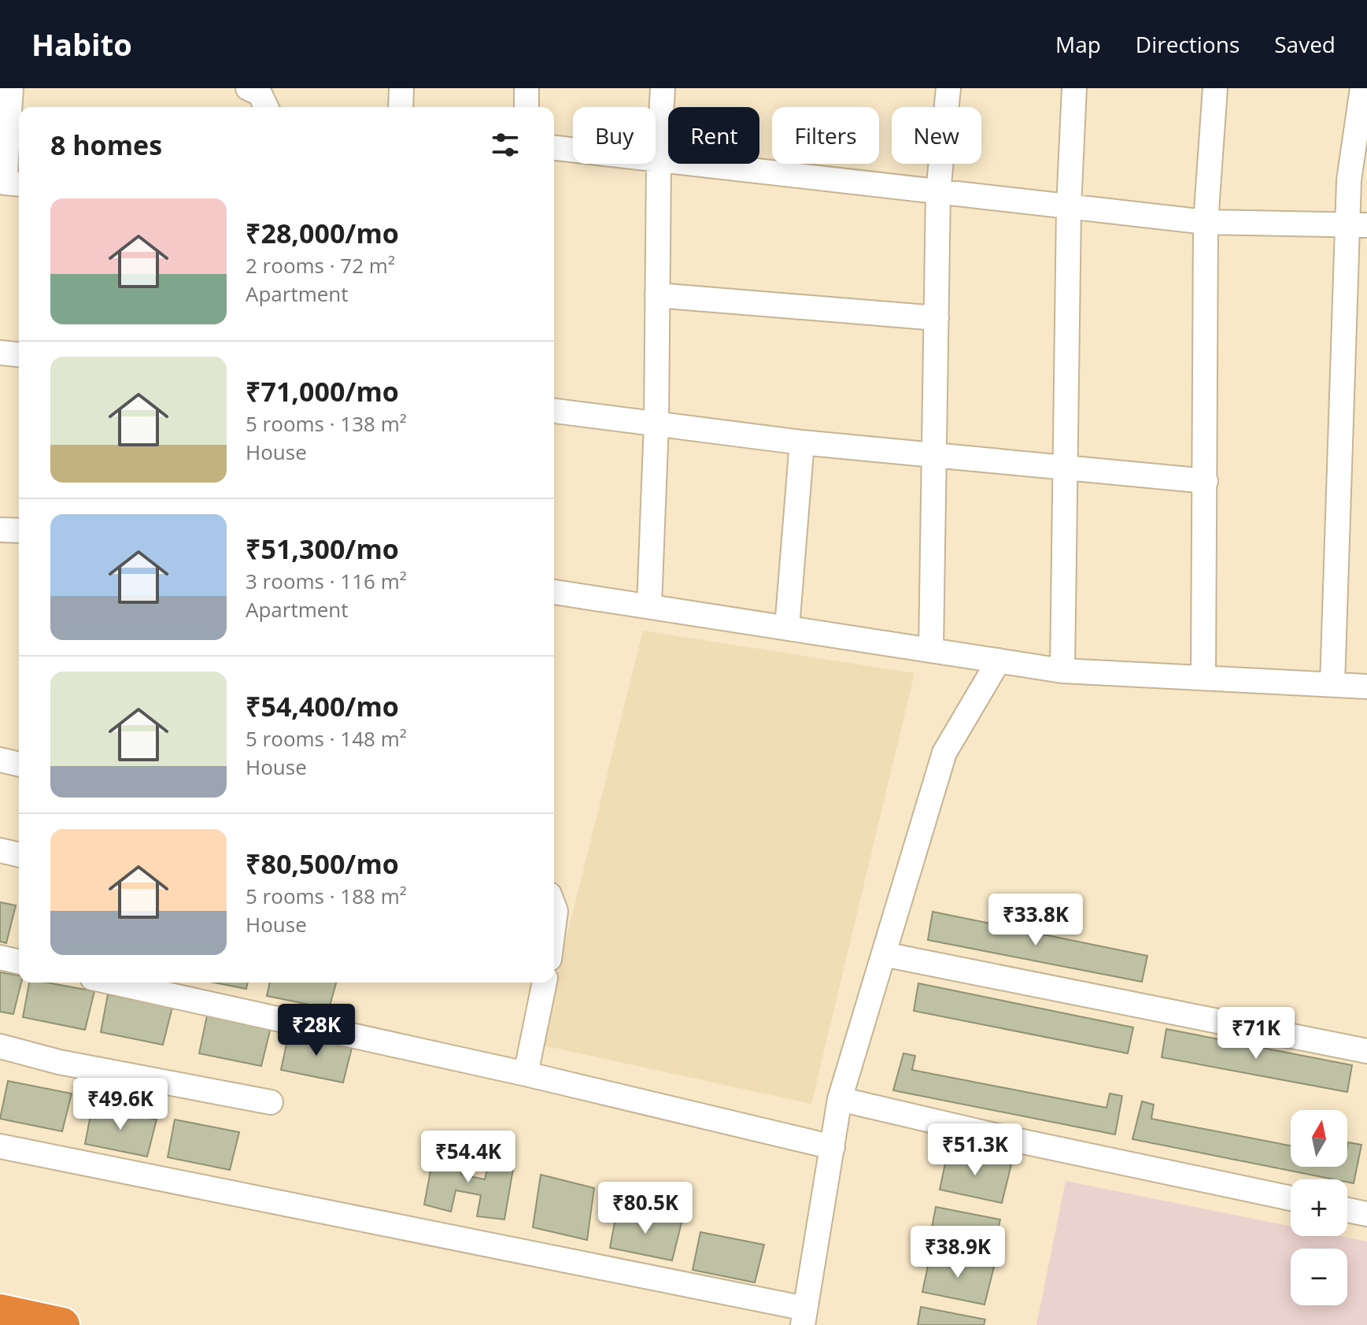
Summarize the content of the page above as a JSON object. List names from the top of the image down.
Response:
{
  "north": "top",
  "page": {
    "header": "Habito",
    "nav": ["Map", "Directions", "Saved"],
    "chip": [
      "Buy",
      "Rent",
      "Filters",
      "New"
    ],
    "heading": "8 homes",
    "list": [
      {
        "name": "₹28,000/mo",
        "note": "2 rooms · 72 m² · Apartment"
      },
      {
        "name": "₹71,000/mo",
        "note": "5 rooms · 138 m² · House"
      },
      {
        "name": "₹51,300/mo",
        "note": "3 rooms · 116 m² · Apartment"
      },
      {
        "name": "₹54,400/mo",
        "note": "5 rooms · 148 m² · House"
      },
      {
        "name": "₹80,500/mo",
        "note": "5 rooms · 188 m² · House"
      }
    ],
    "price": [
      "₹33.8K",
      "₹28K",
      "₹71K",
      "₹49.6K",
      "₹51.3K",
      "₹54.4K",
      "₹80.5K",
      "₹38.9K"
    ],
    "map_buttons": ["+", "−"]
  }
}
